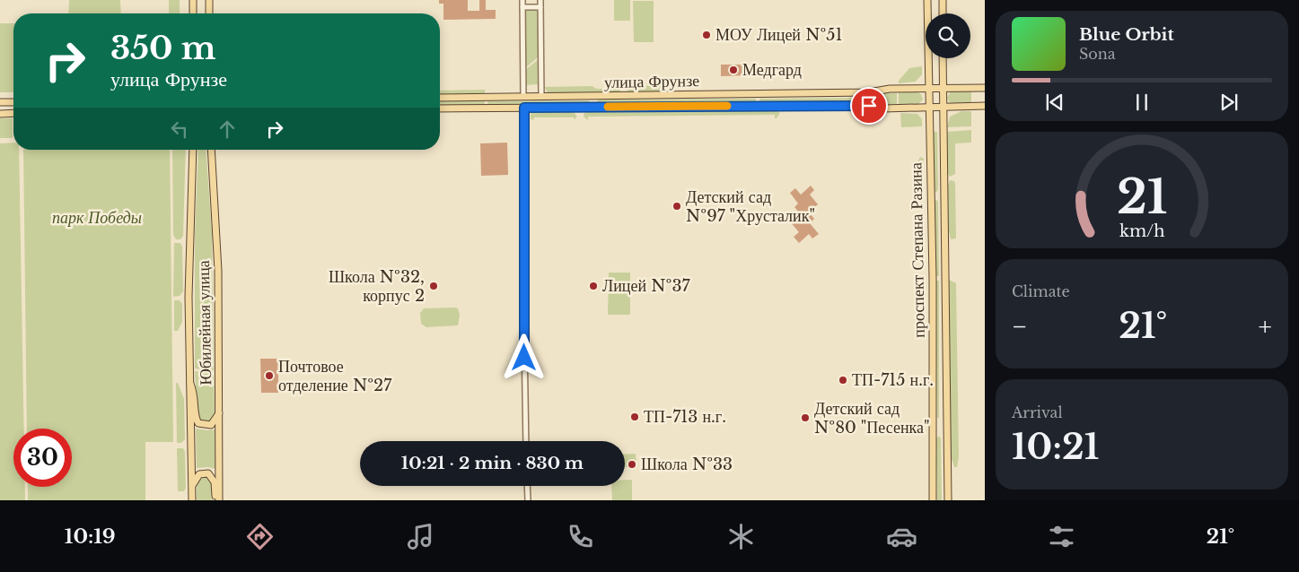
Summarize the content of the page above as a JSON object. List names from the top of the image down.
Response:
{
  "streets": {
    "main road": ["улица Фрунзе", "проспект Степана Разина", "Юбилейная улица"]
  },
  "crossings": [
    ["улица Фрунзе", "проспект Степана Разина"]
  ],
  "parks": ["парк Победы"],
  "places": [
    "МОУ Лицей №51",
    "Медгард",
    "Детский сад №97 \"Хрусталик\"",
    "Школа №32, корпус 2",
    "Лицей №37",
    "Почтовое отделение №27",
    "ТП-715 н.г.",
    "ТП-713 н.г.",
    "Детский сад №80 \"Песенка\"",
    "Школа №33"
  ],
  "page": {
    "turn": ["350 m", "улица Фрунзе"],
    "song": ["Blue Orbit", "Sona"],
    "tile": [
      "Climate",
      ["Arrival", "10:21"]
    ],
    "heat": ["−", "21°", "+"],
    "limit": "30",
    "trip": "10:21 · 2 min · 830 m",
    "tabs": ["10:19", "21°"],
    "gauge": ["21", "km/h"]
  }
}
